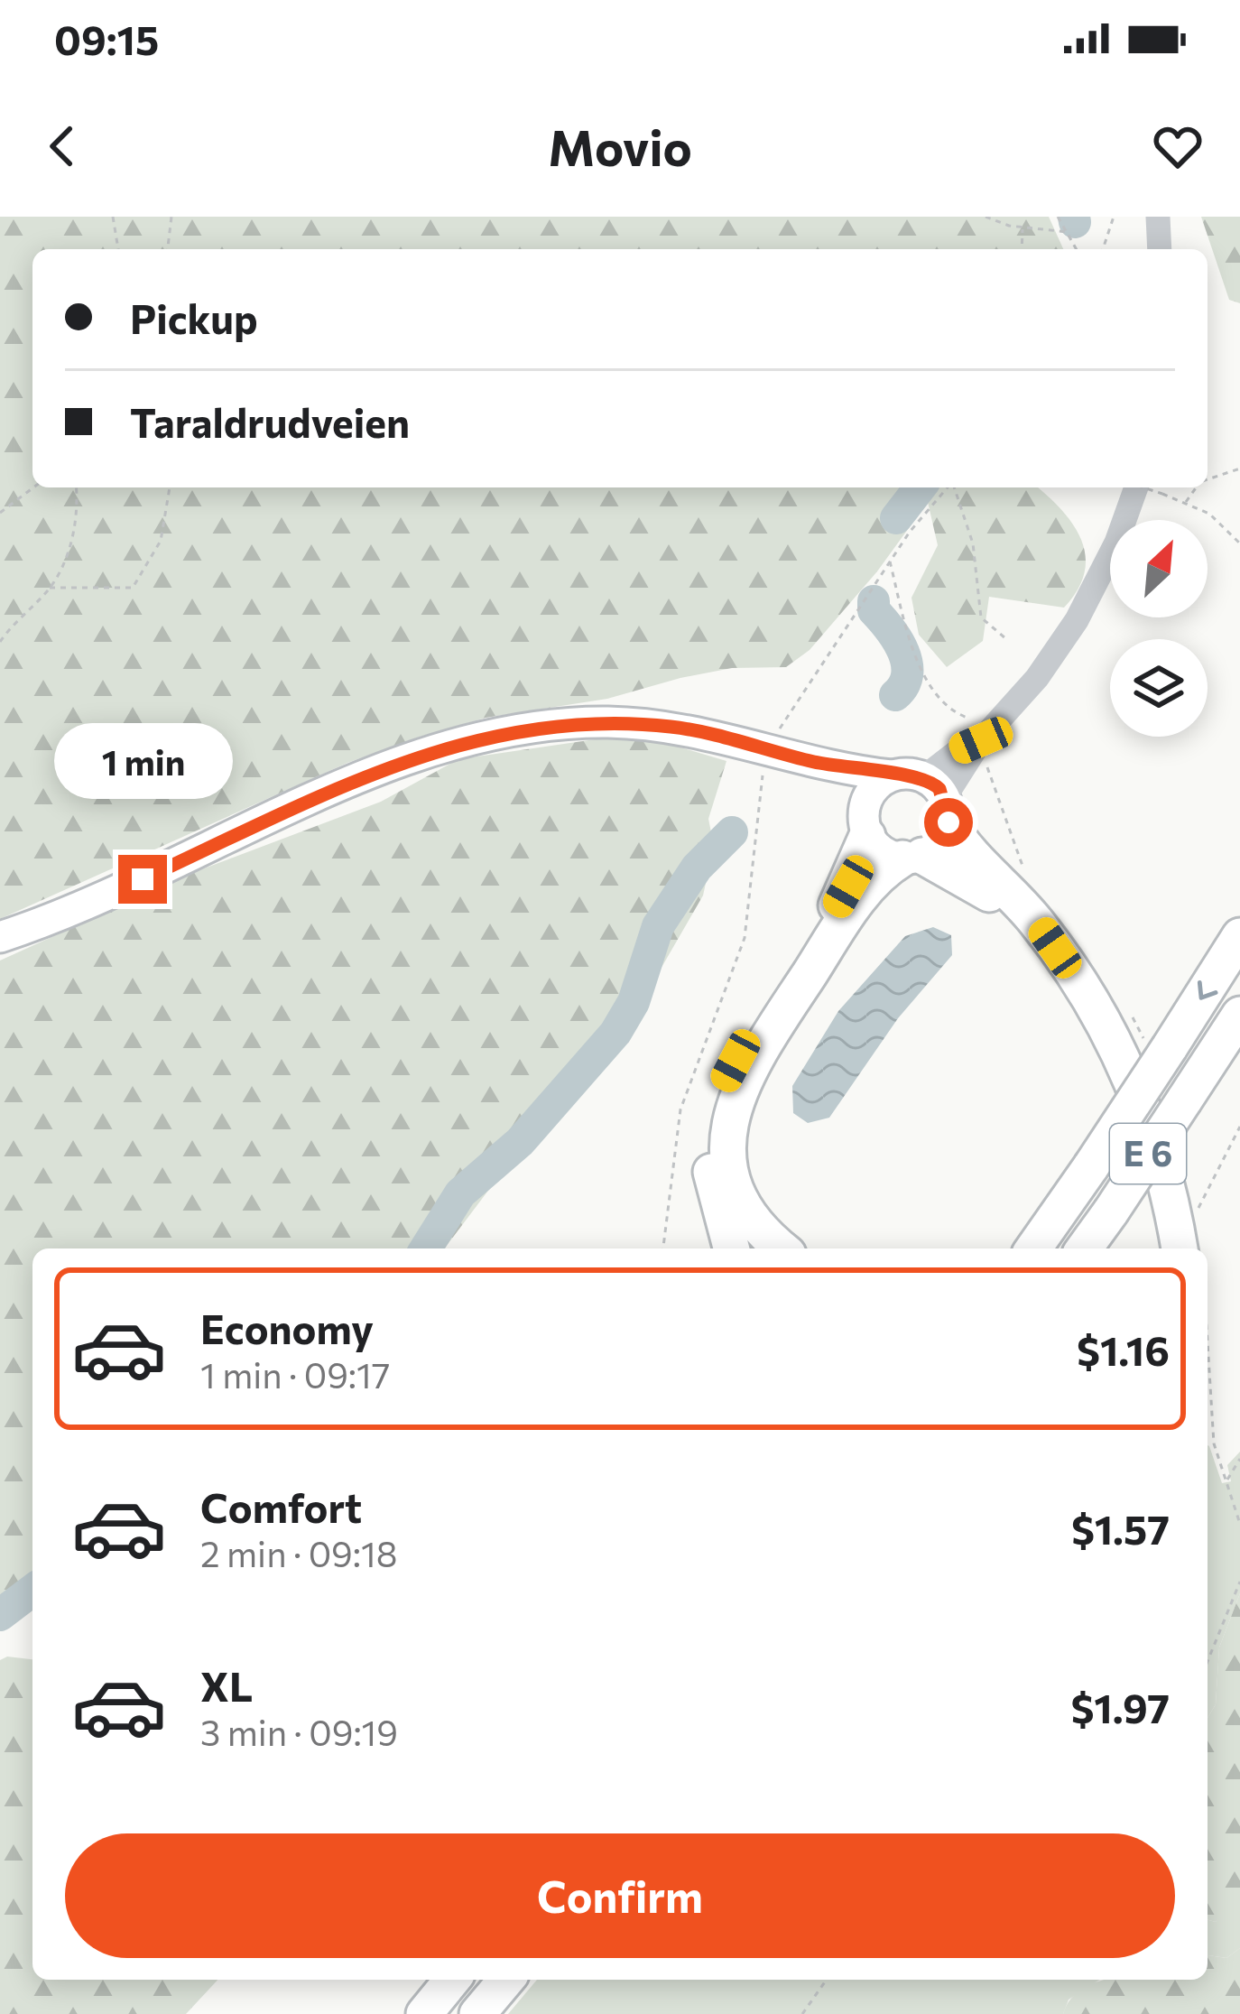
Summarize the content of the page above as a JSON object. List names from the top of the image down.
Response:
{
  "streets": {
    "highway": ["E 6"]
  },
  "north": "top right",
  "page": {
    "status": "09:15",
    "header": "Movio",
    "banner": ["Pickup", "Taraldrudveien"],
    "bubble": "1 min",
    "list": [
      {
        "name": "Economy",
        "note": "1 min · 09:17",
        "value": "$1.16"
      },
      {
        "name": "Comfort",
        "note": "2 min · 09:18",
        "value": "$1.57"
      },
      {
        "name": "XL",
        "note": "3 min · 09:19",
        "value": "$1.97"
      }
    ],
    "buttons": "Confirm"
  }
}
